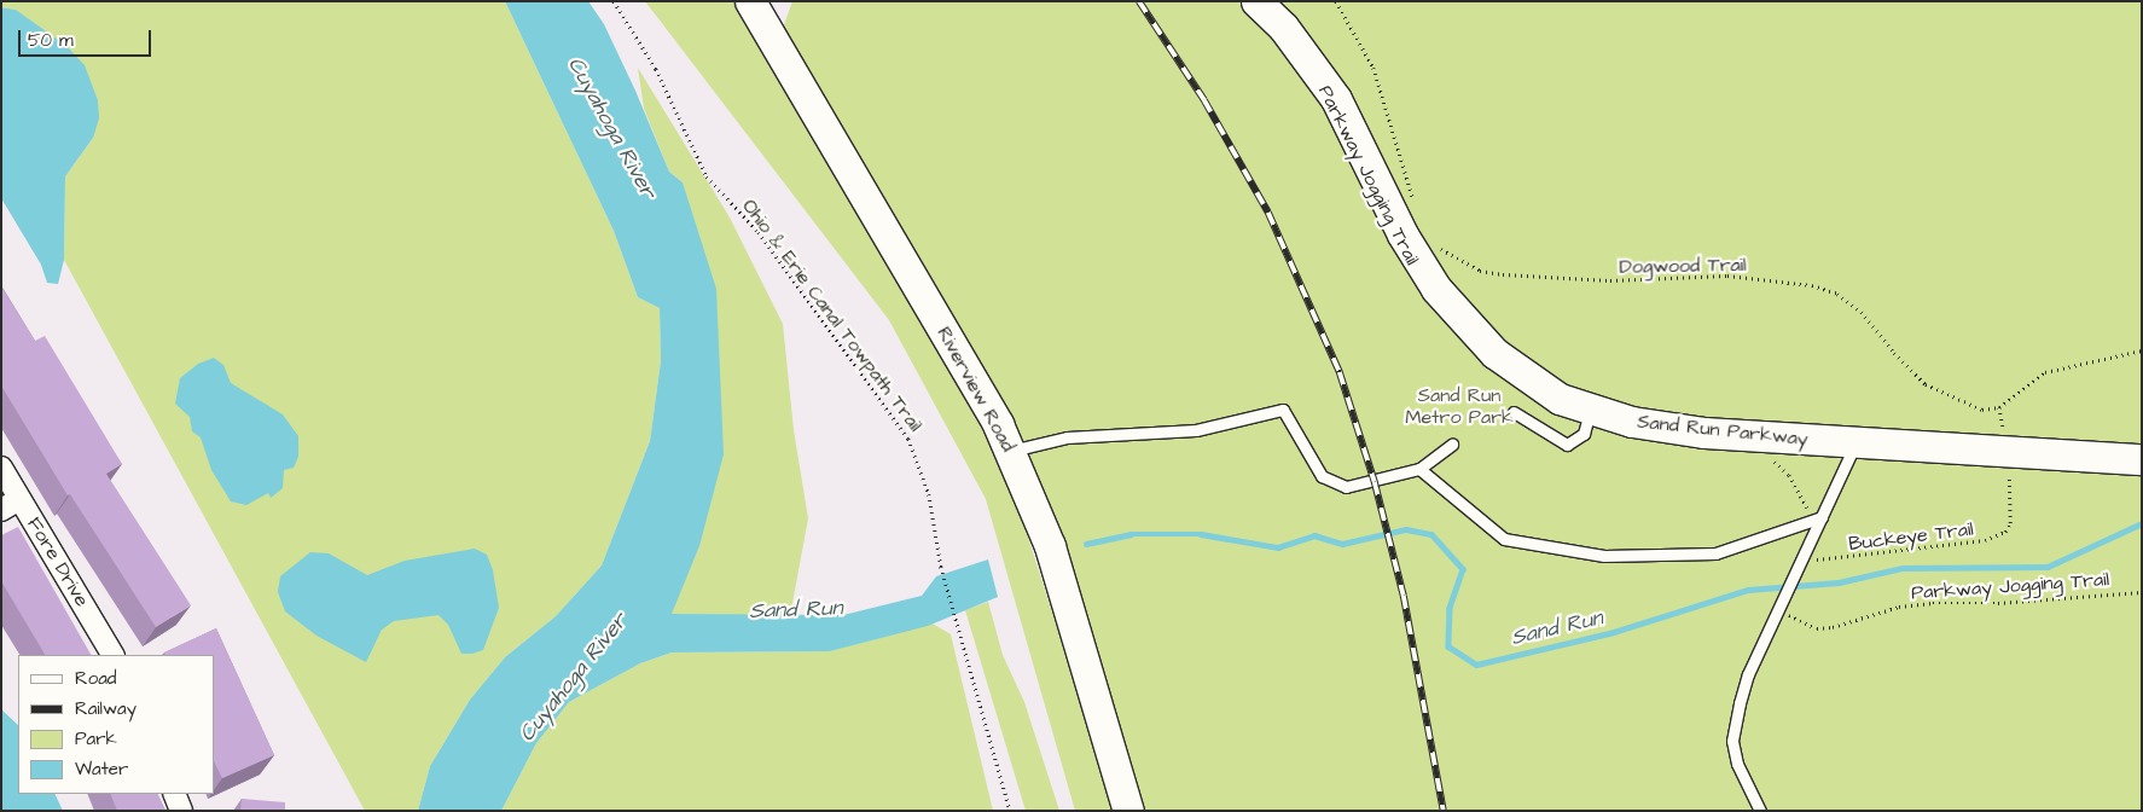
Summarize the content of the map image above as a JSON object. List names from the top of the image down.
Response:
{
  "streets": {
    "street": ["Riverview Road", "Sand Run Parkway", "Fore Drive"],
    "path": [
      "Parkway Jogging Trail",
      "Dogwood Trail",
      "Ohio & Erie Canal Towpath Trail",
      "Buckeye Trail"
    ]
  },
  "crossings": [
    ["Dogwood Trail", "Buckeye Trail"],
    ["Sand Run Parkway", "Buckeye Trail"]
  ],
  "water": ["Cuyahoga River", "Sand Run"],
  "parks": ["Sand Run Metro Park"],
  "legend": [
    "Road",
    "Railway",
    "Park",
    "Water"
  ],
  "scale_bar": "50 m"
}
